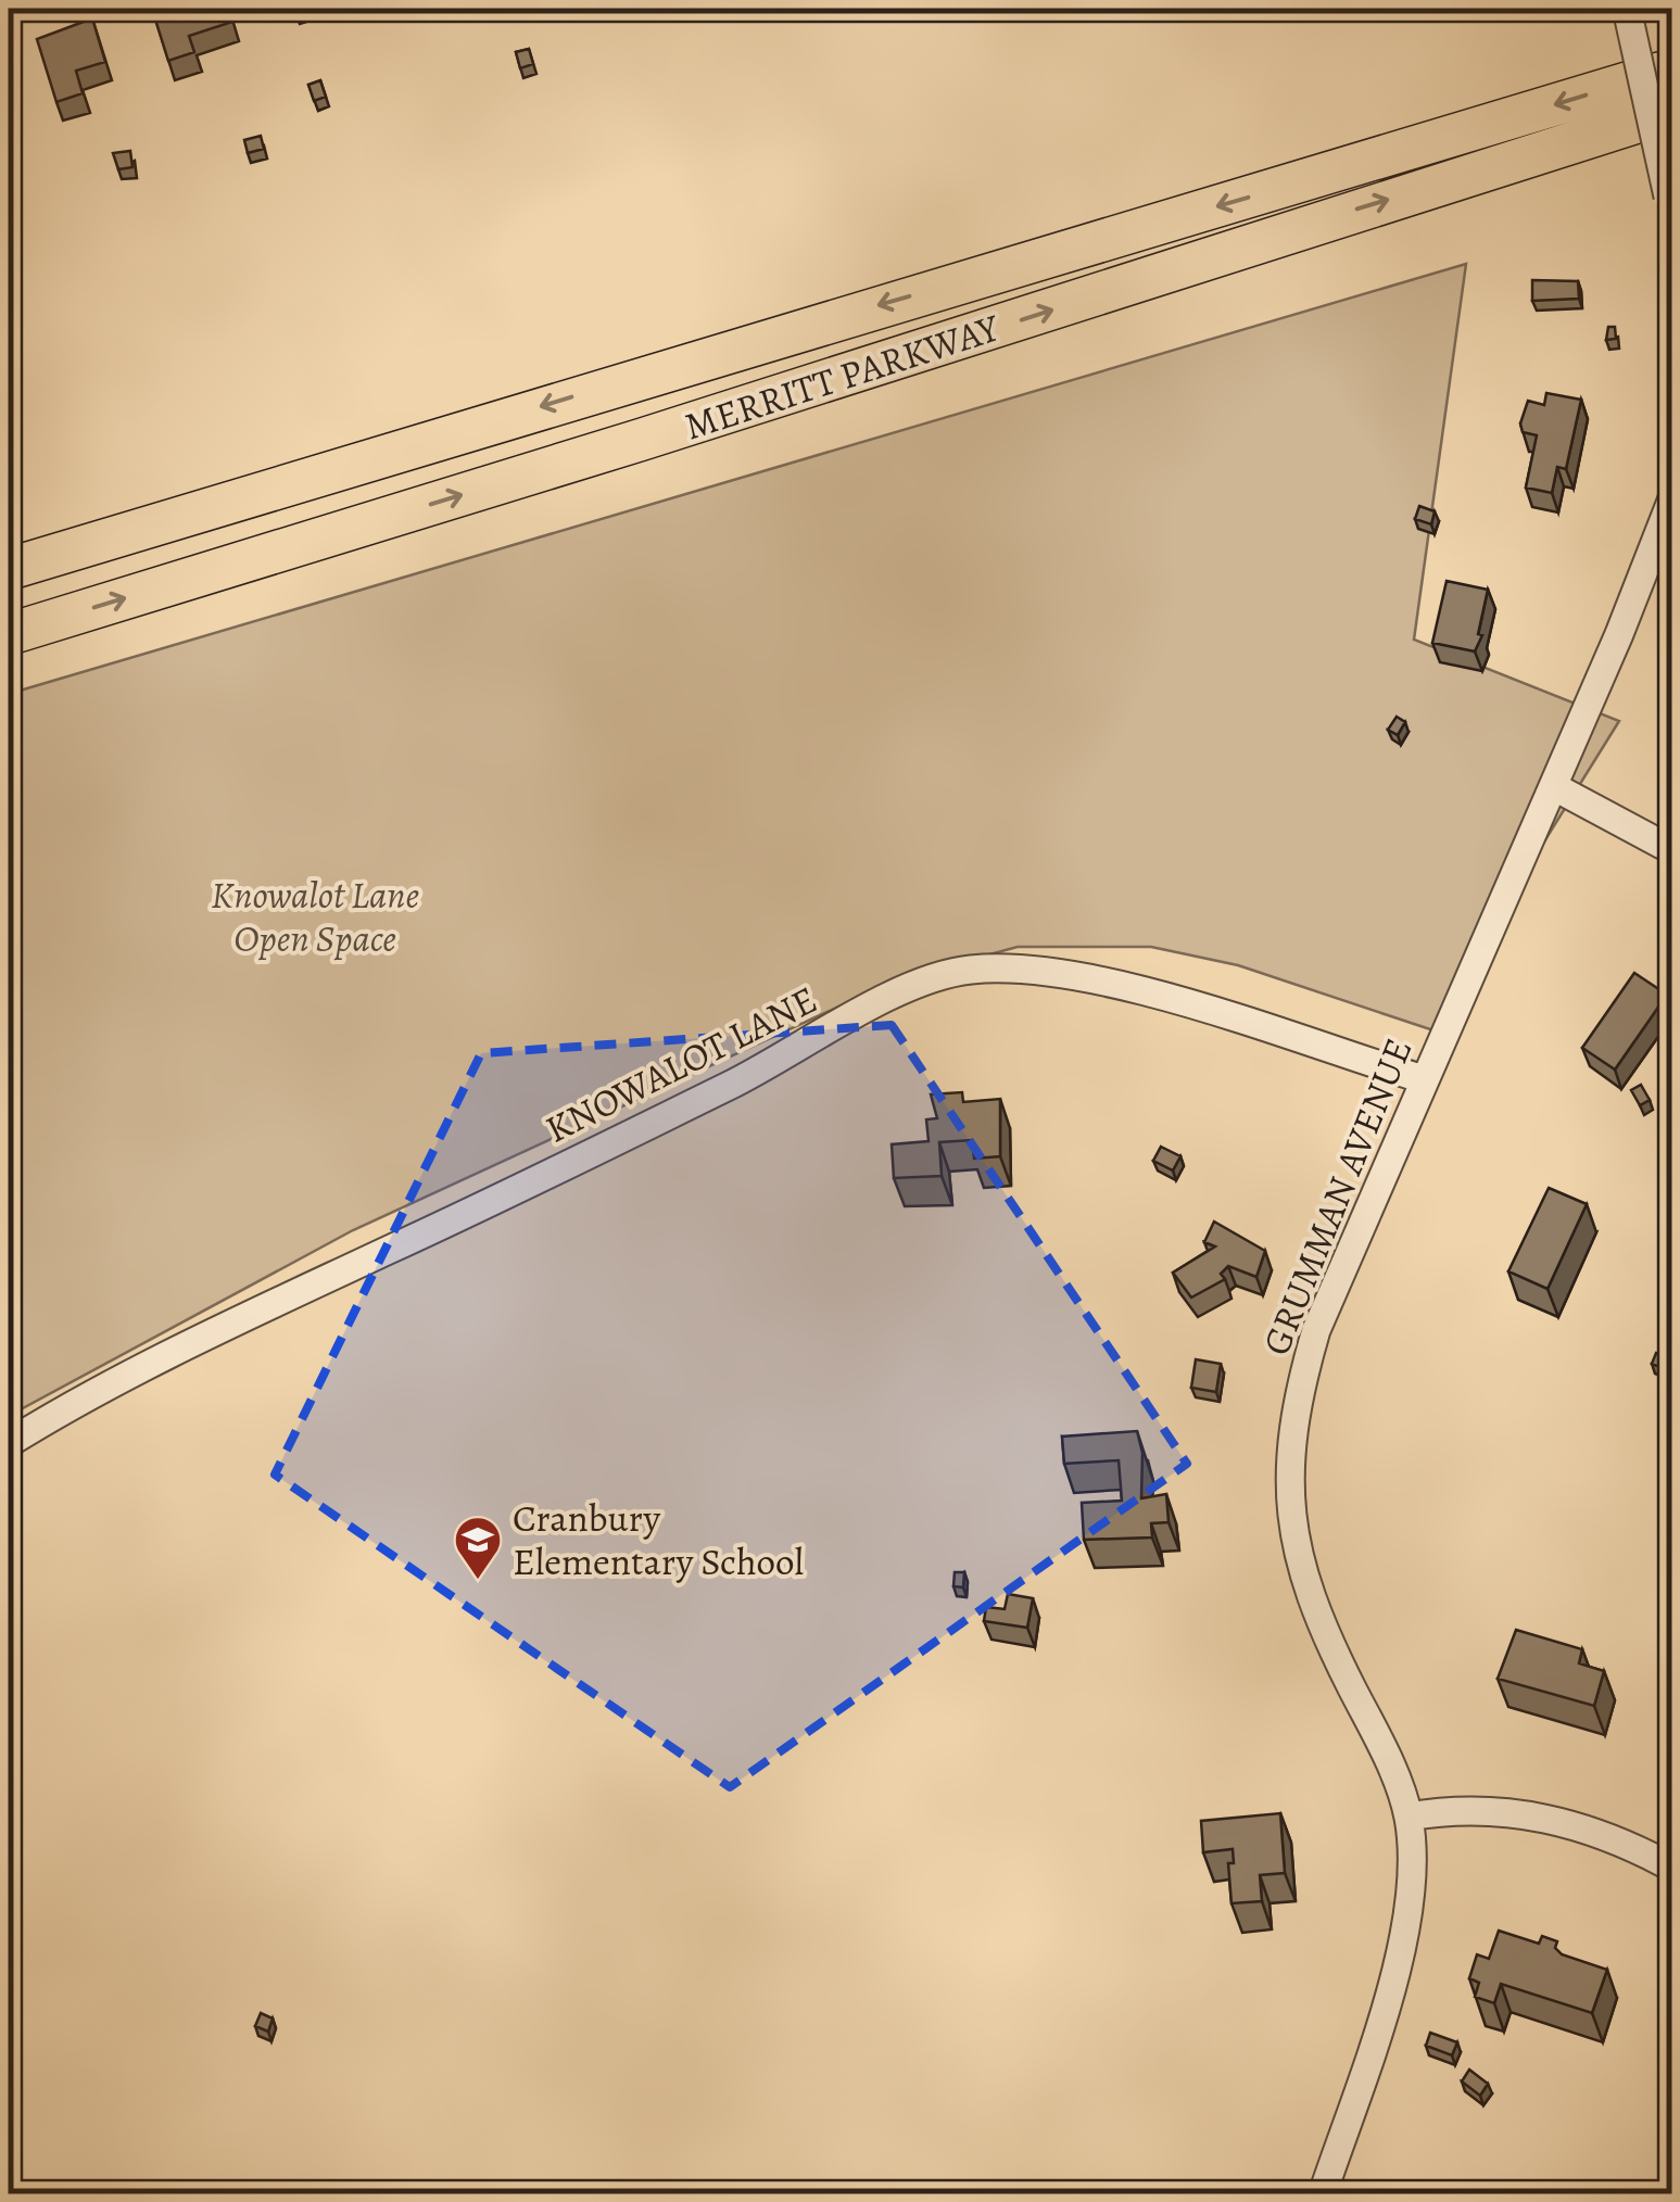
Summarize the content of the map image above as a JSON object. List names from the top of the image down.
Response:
{
  "streets": {
    "highway": ["MERRITT PARKWAY"],
    "street": ["KNOWALOT LANE", "GRUMMAN AVENUE"]
  },
  "crossings": [
    ["KNOWALOT LANE", "GRUMMAN AVENUE"]
  ],
  "parks": ["Knowalot Lane Open Space"],
  "places": {
    "school or university": ["Cranbury Elementary School"]
  }
}
